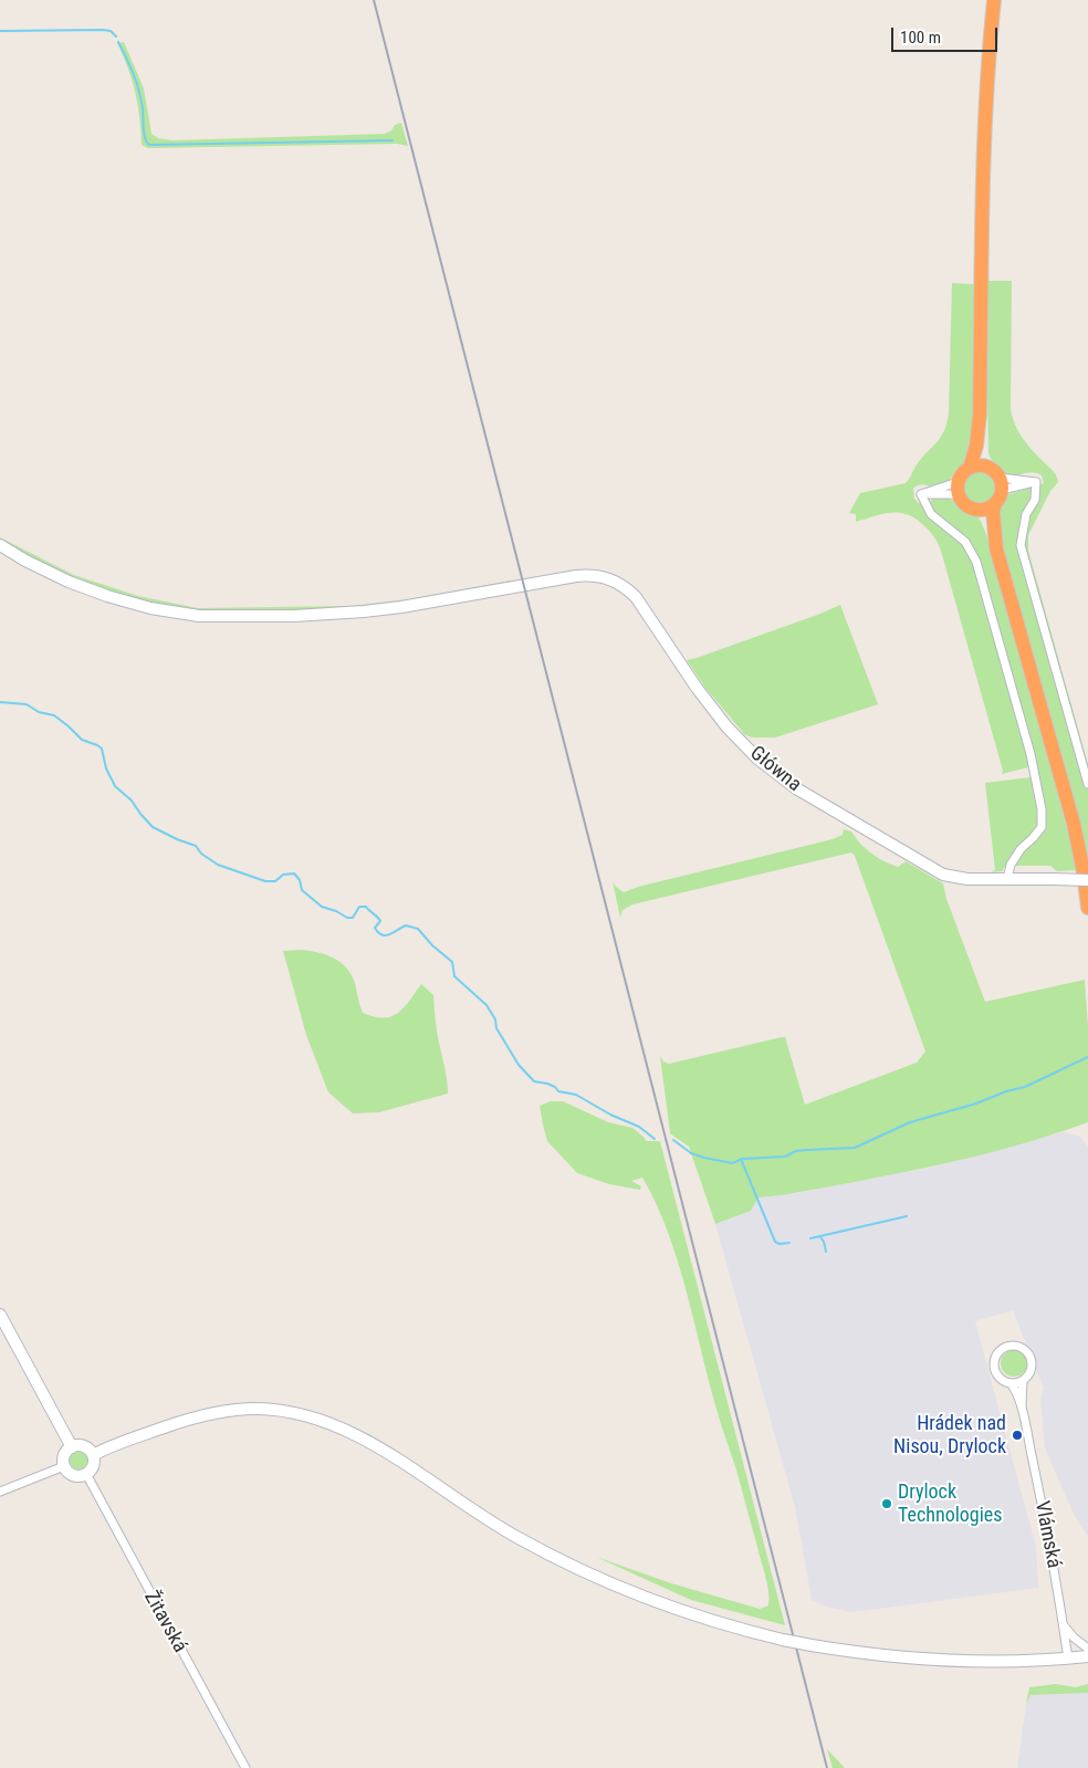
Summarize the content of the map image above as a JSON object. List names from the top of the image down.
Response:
{
  "streets": {
    "main road": ["Główna"],
    "street": ["Vlámská", "Žitavská"]
  },
  "places": ["Hrádek nad Nisou, Drylock", "Drylock Technologies"],
  "scale_bar": "100 m"
}
